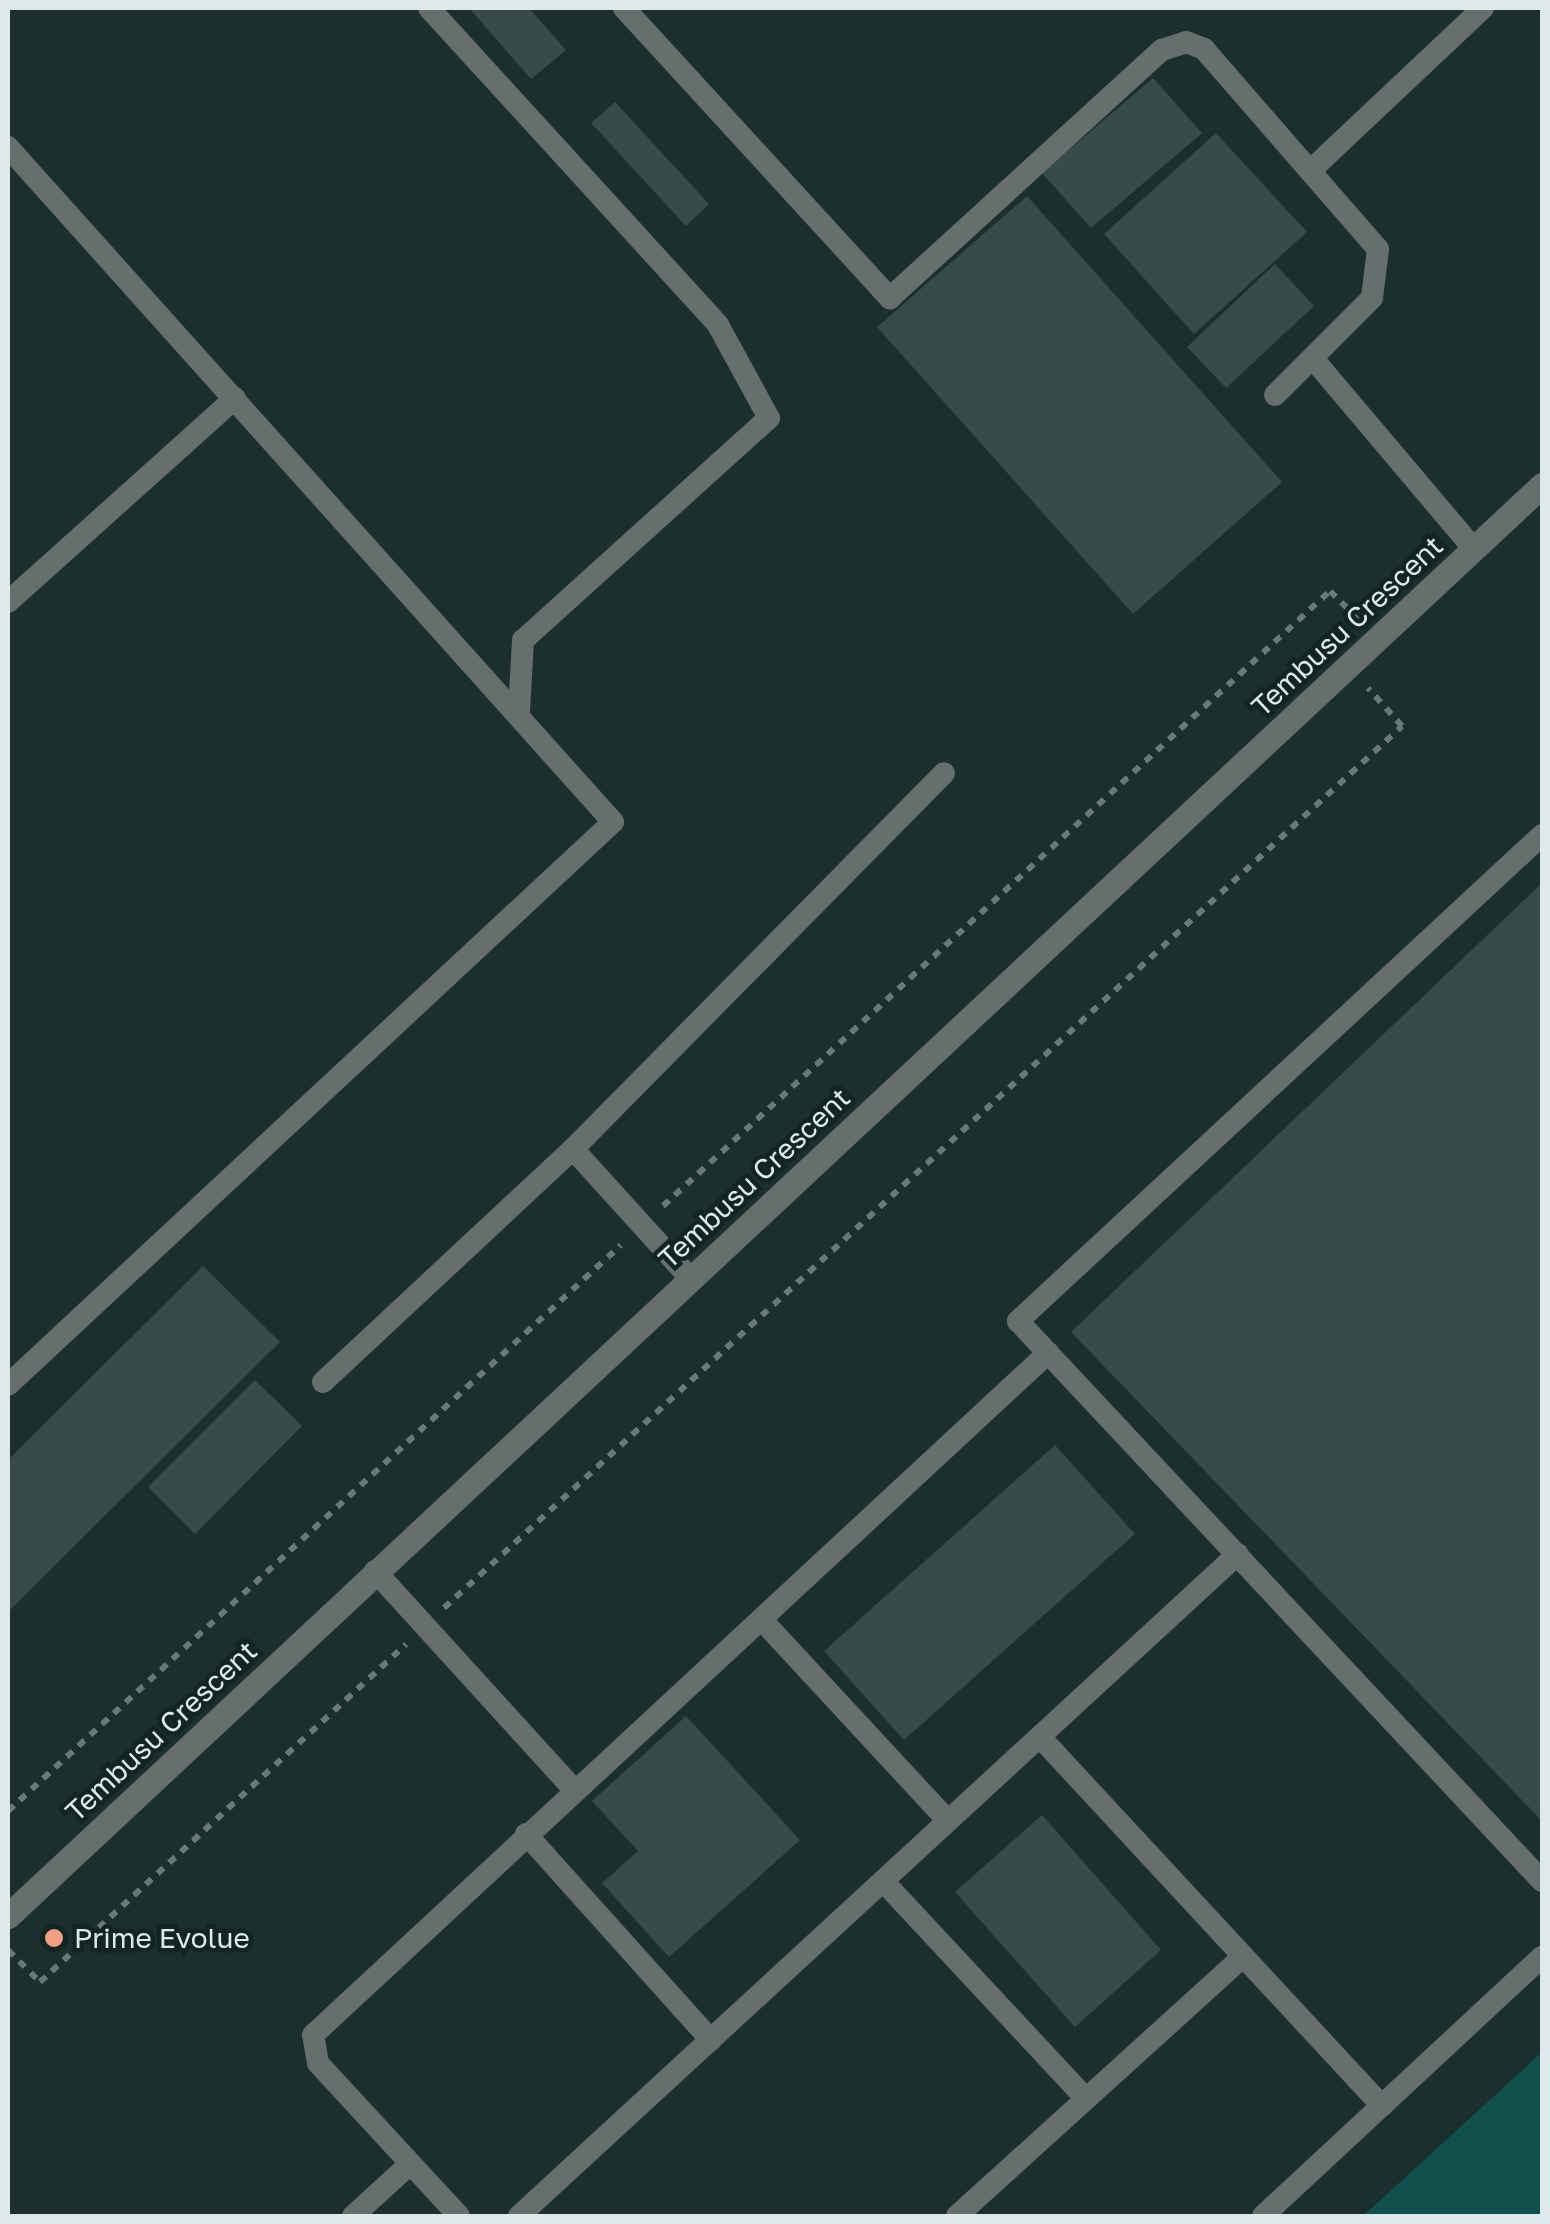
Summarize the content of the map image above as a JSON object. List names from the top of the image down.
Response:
{
  "streets": {
    "street": ["Tembusu Crescent"]
  },
  "places": ["Prime Evolue"]
}
